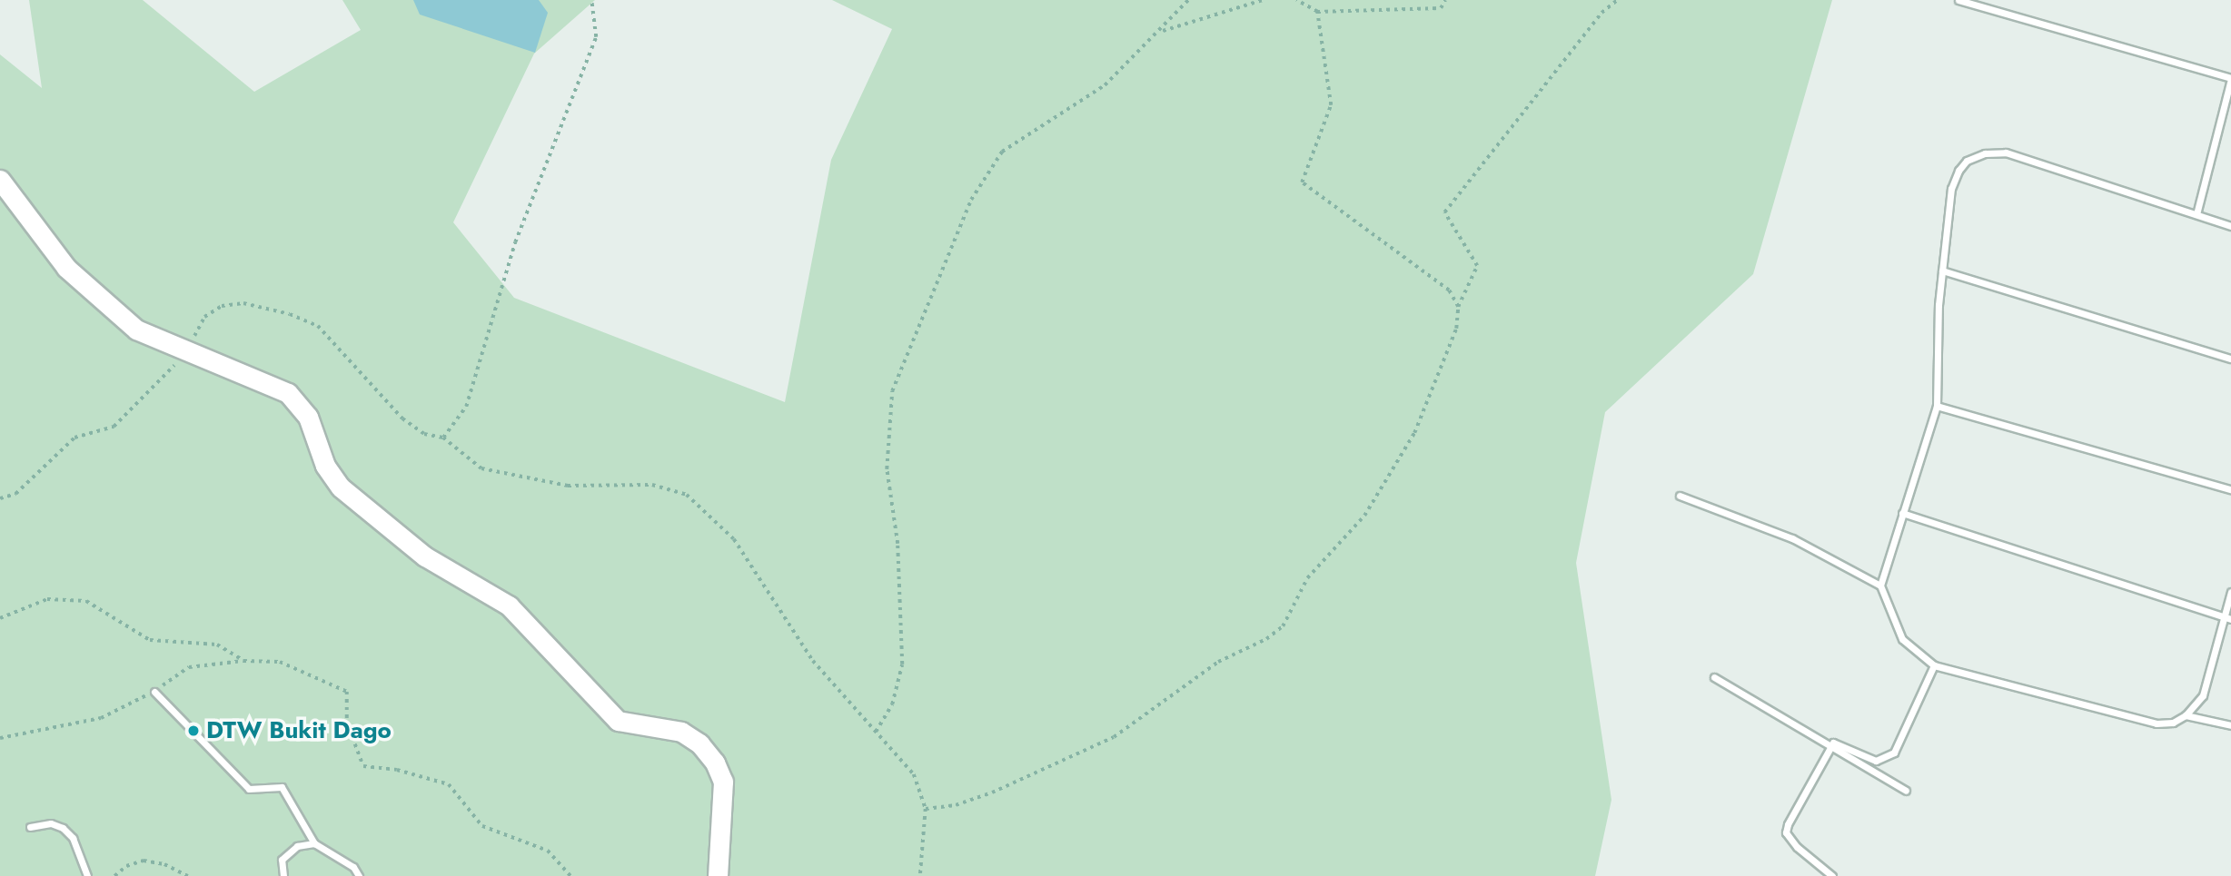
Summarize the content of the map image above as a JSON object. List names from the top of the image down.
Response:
{
  "places": ["DTW Bukit Dago"]
}
